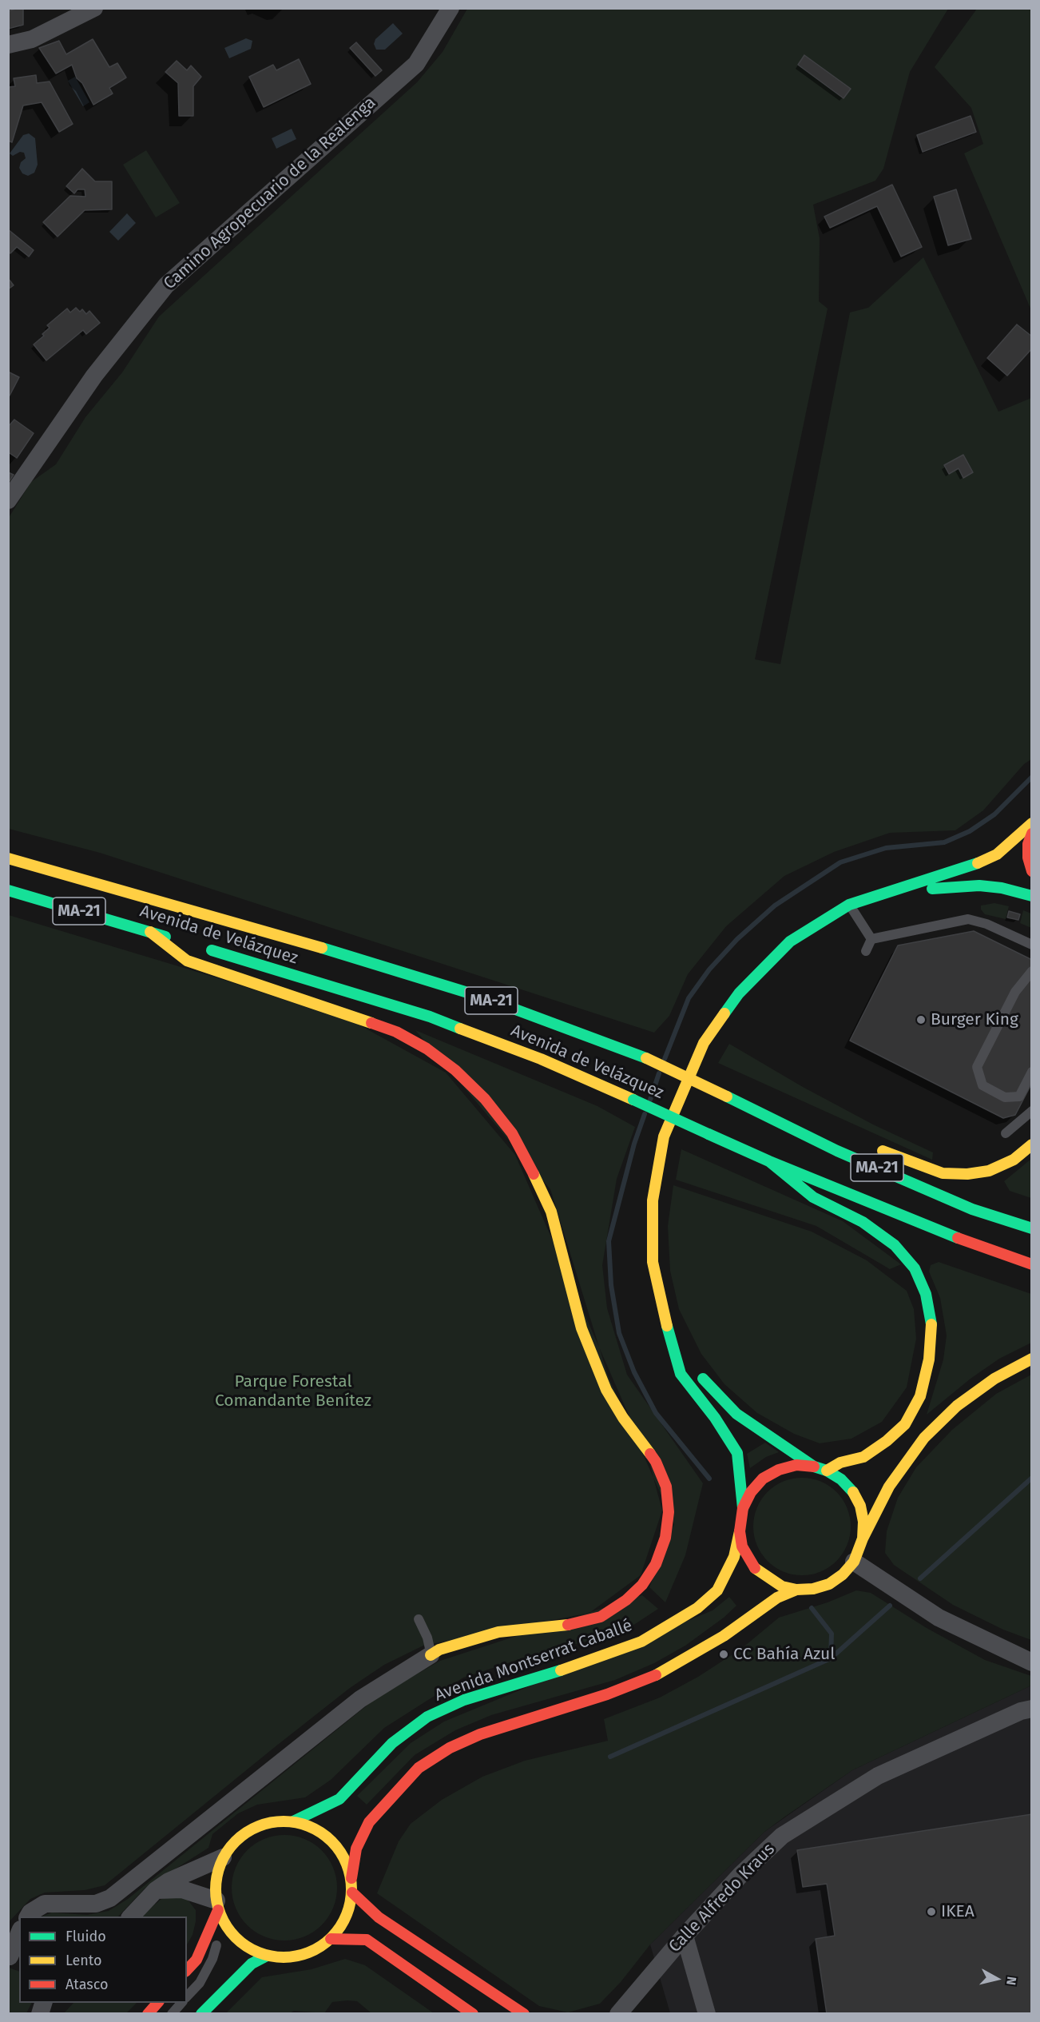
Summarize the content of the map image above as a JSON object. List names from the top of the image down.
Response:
{
  "streets": {
    "main road": ["MA-21", "Avenida de Velázquez", "Avenida Montserrat Caballé"],
    "street": ["Camino Agropecuario de la Realenga", "Calle Alfredo Kraus"]
  },
  "parks": ["Parque Forestal Comandante Benítez"],
  "places": ["Burger King", "CC Bahía Azul", "IKEA"],
  "legend": ["Fluido", "Lento", "Atasco"],
  "north": "right"
}
